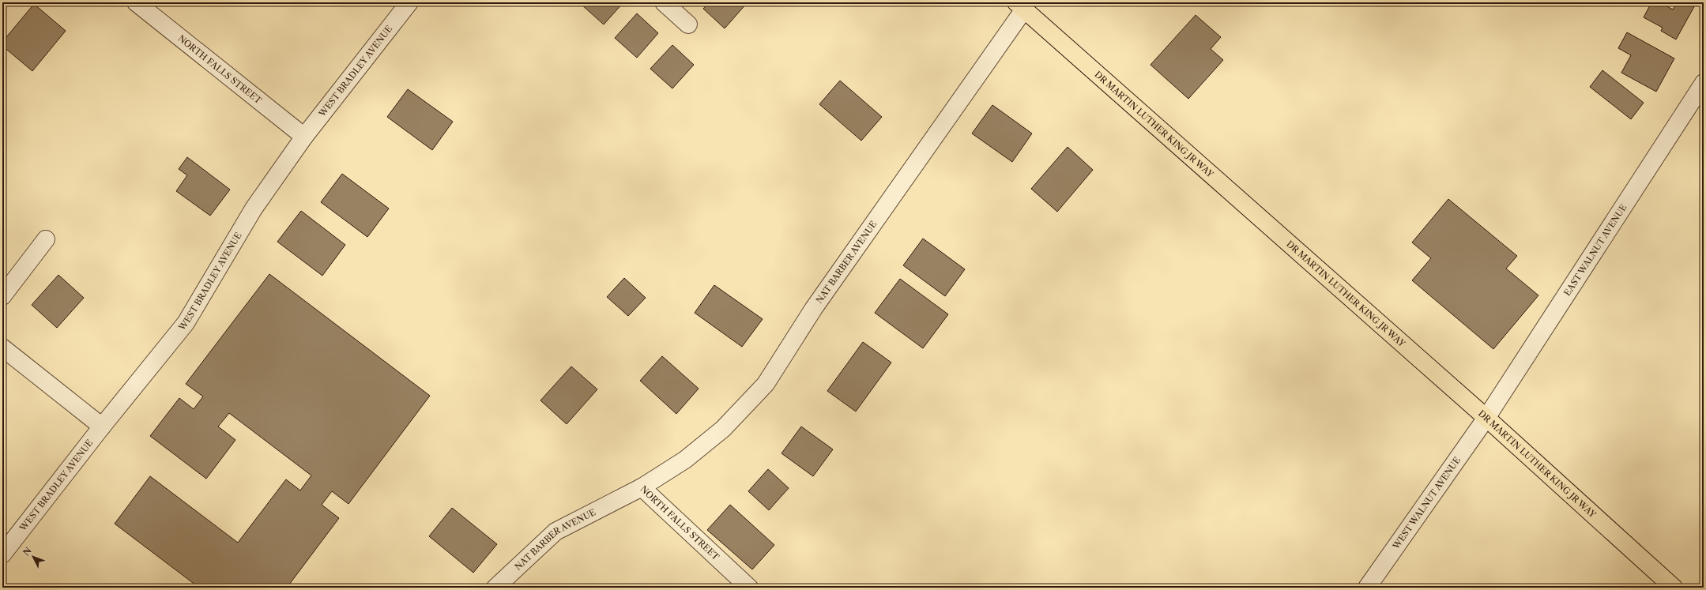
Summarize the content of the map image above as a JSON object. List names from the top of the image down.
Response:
{
  "streets": {
    "main road": ["DR MARTIN LUTHER KING JR WAY"],
    "street": [
      "NORTH FALLS STREET",
      "WEST BRADLEY AVENUE",
      "EAST WALNUT AVENUE",
      "NAT BARBER AVENUE",
      "WEST WALNUT AVENUE"
    ]
  },
  "crossings": [
    ["NORTH FALLS STREET", "WEST BRADLEY AVENUE"],
    ["NORTH FALLS STREET", "NAT BARBER AVENUE"],
    ["DR MARTIN LUTHER KING JR WAY", "EAST WALNUT AVENUE"],
    ["DR MARTIN LUTHER KING JR WAY", "NAT BARBER AVENUE"],
    ["DR MARTIN LUTHER KING JR WAY", "WEST WALNUT AVENUE"],
    ["EAST WALNUT AVENUE", "WEST WALNUT AVENUE"]
  ],
  "north": "top left"
}
